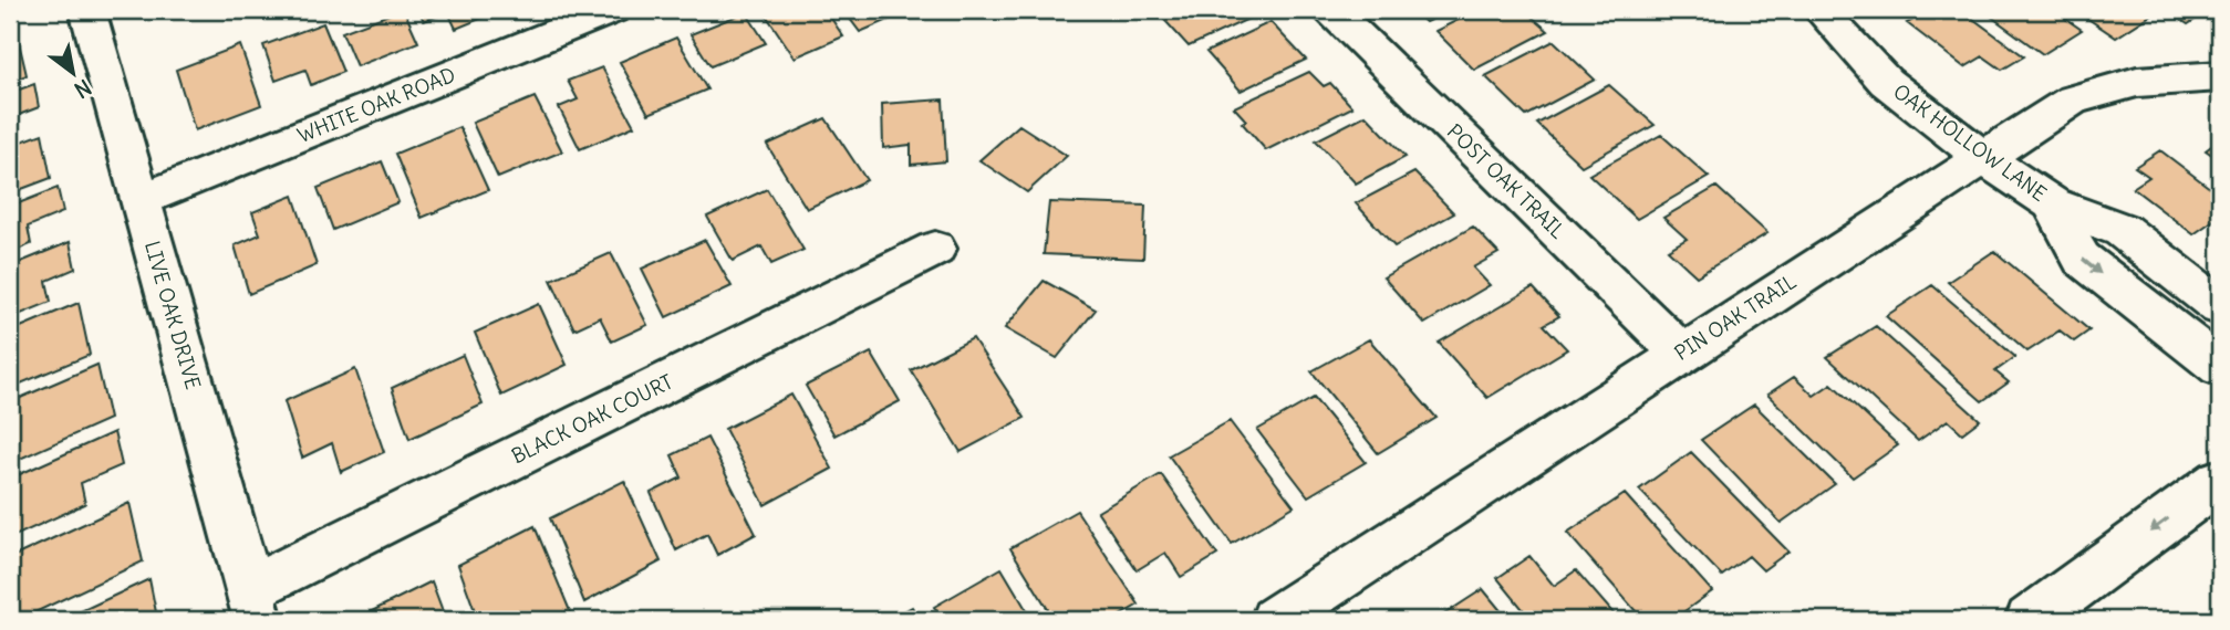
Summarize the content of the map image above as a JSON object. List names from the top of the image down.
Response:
{
  "streets": {
    "street": [
      "WHITE OAK ROAD",
      "OAK HOLLOW LANE",
      "POST OAK TRAIL",
      "LIVE OAK DRIVE",
      "PIN OAK TRAIL",
      "BLACK OAK COURT"
    ]
  },
  "crossings": [
    ["WHITE OAK ROAD", "LIVE OAK DRIVE"],
    ["OAK HOLLOW LANE", "PIN OAK TRAIL"],
    ["POST OAK TRAIL", "PIN OAK TRAIL"],
    ["LIVE OAK DRIVE", "BLACK OAK COURT"]
  ],
  "north": "bottom right"
}
